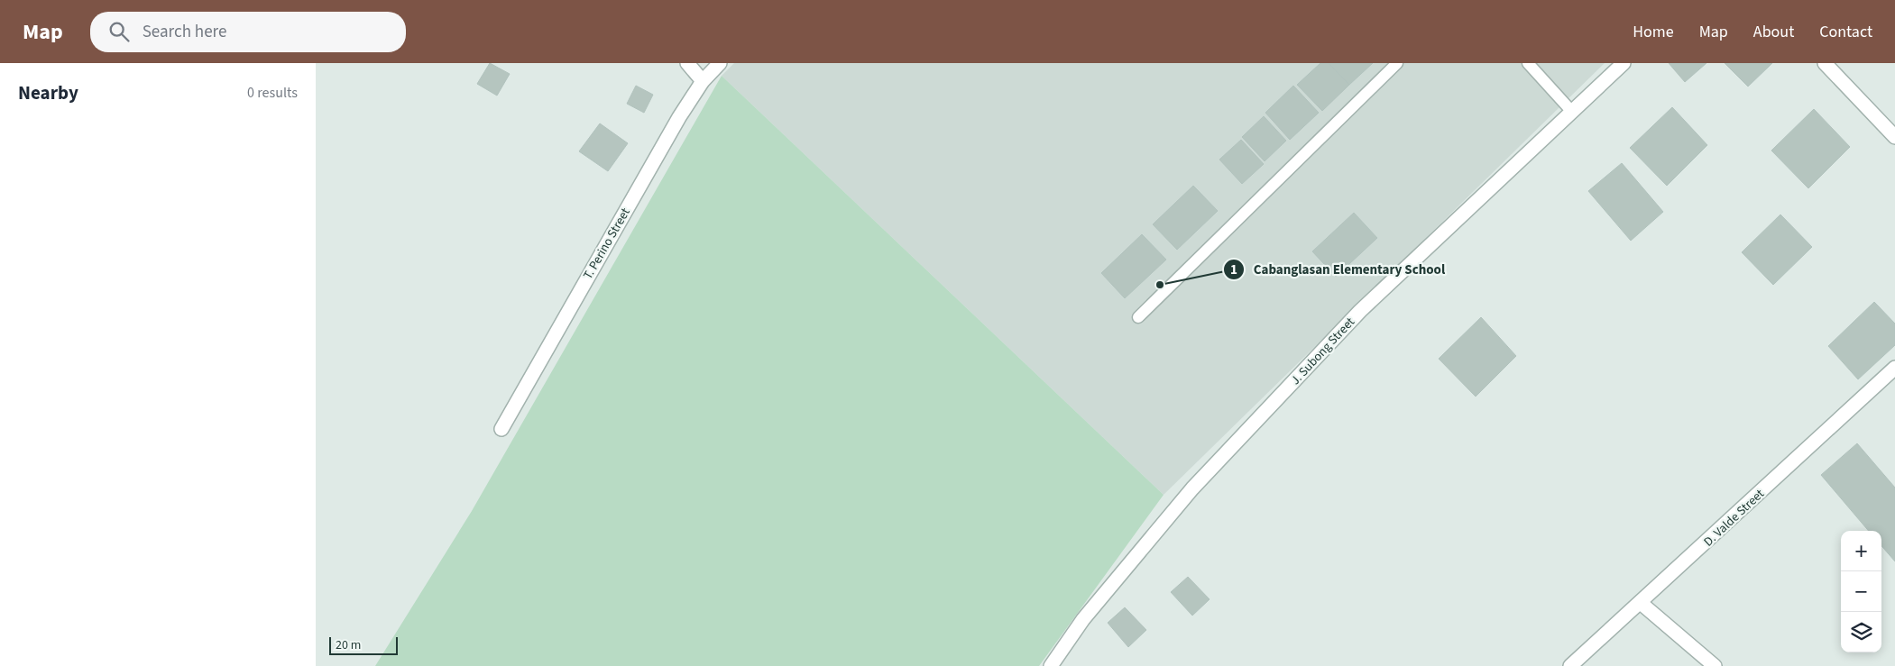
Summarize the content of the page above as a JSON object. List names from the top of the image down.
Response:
{
  "streets": {
    "street": ["T. Perino Street", "J. Subong Street", "D. Valde Street"]
  },
  "places": ["Cabanglasan Elementary School"],
  "scale_bar": "20 m",
  "page": {
    "header": "Map",
    "search": "Search here",
    "nav": [
      "Home",
      "Map",
      "About",
      "Contact"
    ],
    "heading": ["Nearby", "0 results"],
    "map_buttons": ["+", "−"],
    "scale": "20 m"
  }
}
